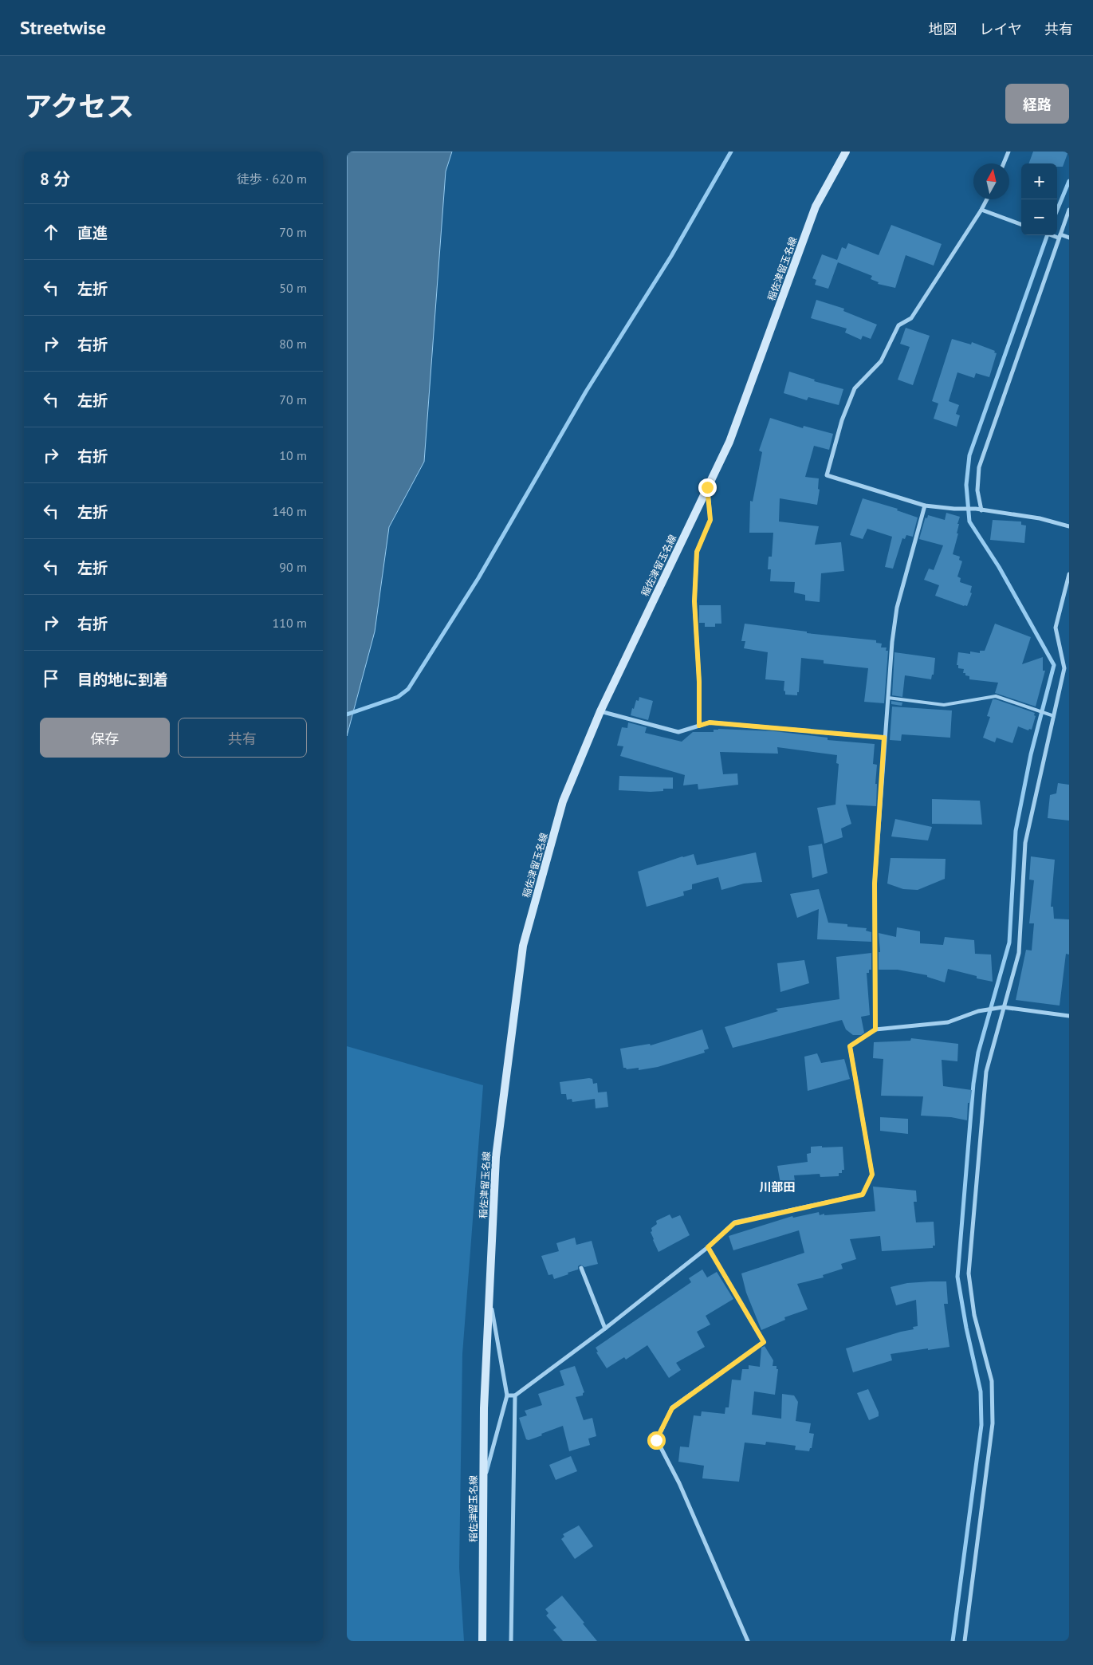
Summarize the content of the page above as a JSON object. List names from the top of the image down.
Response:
{
  "streets": {
    "main road": ["稲佐津留玉名線"]
  },
  "districts": ["川部田"],
  "north": "top",
  "page": {
    "header": "Streetwise",
    "nav": ["地図", "レイヤ", "共有"],
    "title": "アクセス",
    "buttons": [
      "経路",
      ["保存", "共有"]
    ],
    "heading": ["8 分", "徒歩 · 620 m"],
    "map_buttons": ["+", "−"],
    "list": [
      ["直進", "70 m"],
      ["左折", "50 m"],
      ["右折", "80 m"],
      ["左折", "70 m"],
      ["右折", "10 m"],
      ["左折", "140 m"],
      ["左折", "90 m"],
      ["右折", "110 m"],
      "目的地に到着"
    ]
  }
}
